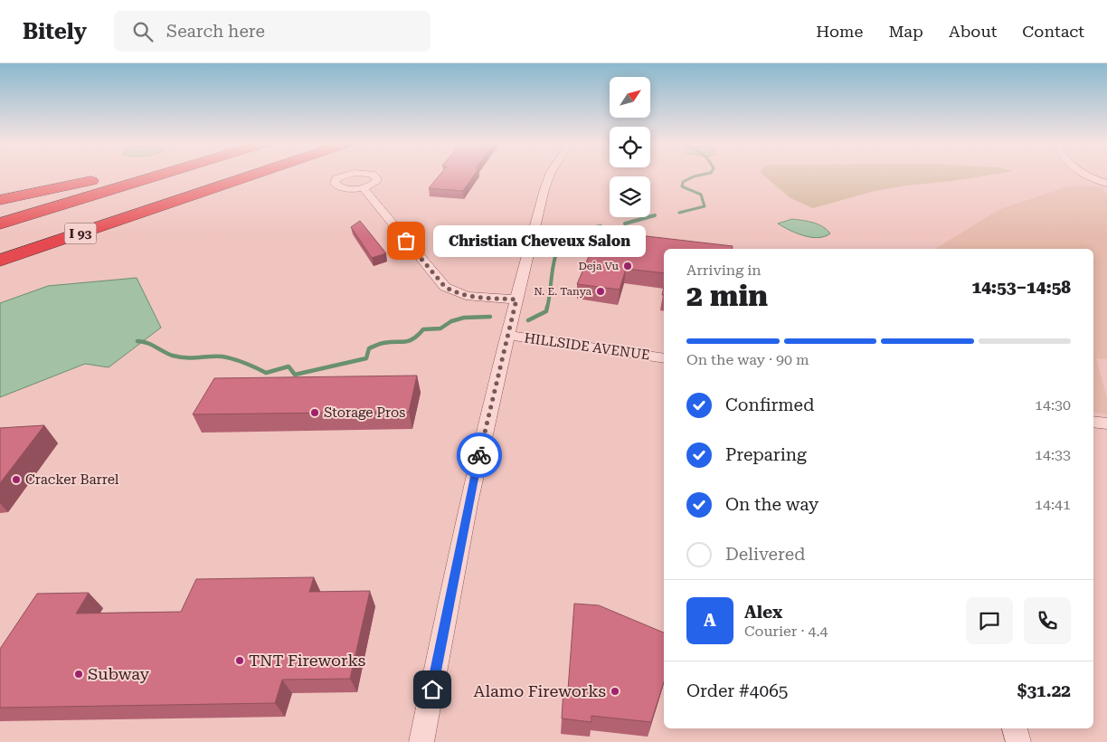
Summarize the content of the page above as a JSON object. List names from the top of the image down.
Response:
{
  "streets": {
    "highway": ["I 93"],
    "street": ["HILLSIDE AVENUE"]
  },
  "places": [
    "Christian Cheveux Salon",
    "Deja Vu",
    "N. E. Tanya",
    "Storage Pros",
    "Cracker Barrel",
    "TNT Fireworks",
    "Subway",
    "Alamo Fireworks"
  ],
  "north": "top right",
  "page": {
    "header": "Bitely",
    "search": "Search here",
    "nav": [
      "Home",
      "Map",
      "About",
      "Contact"
    ],
    "bubble": "Christian Cheveux Salon",
    "heading": ["2 min", "Arriving in", "14:53–14:58"],
    "panel": [
      "Alex",
      "Courier · 4.4",
      "Order #4065",
      "$31.22"
    ],
    "bar": "On the way · 90 m",
    "list": [
      ["Confirmed", "14:30"],
      ["Preparing", "14:33"],
      ["On the way", "14:41"],
      "Delivered"
    ],
    "round": "A"
  }
}
